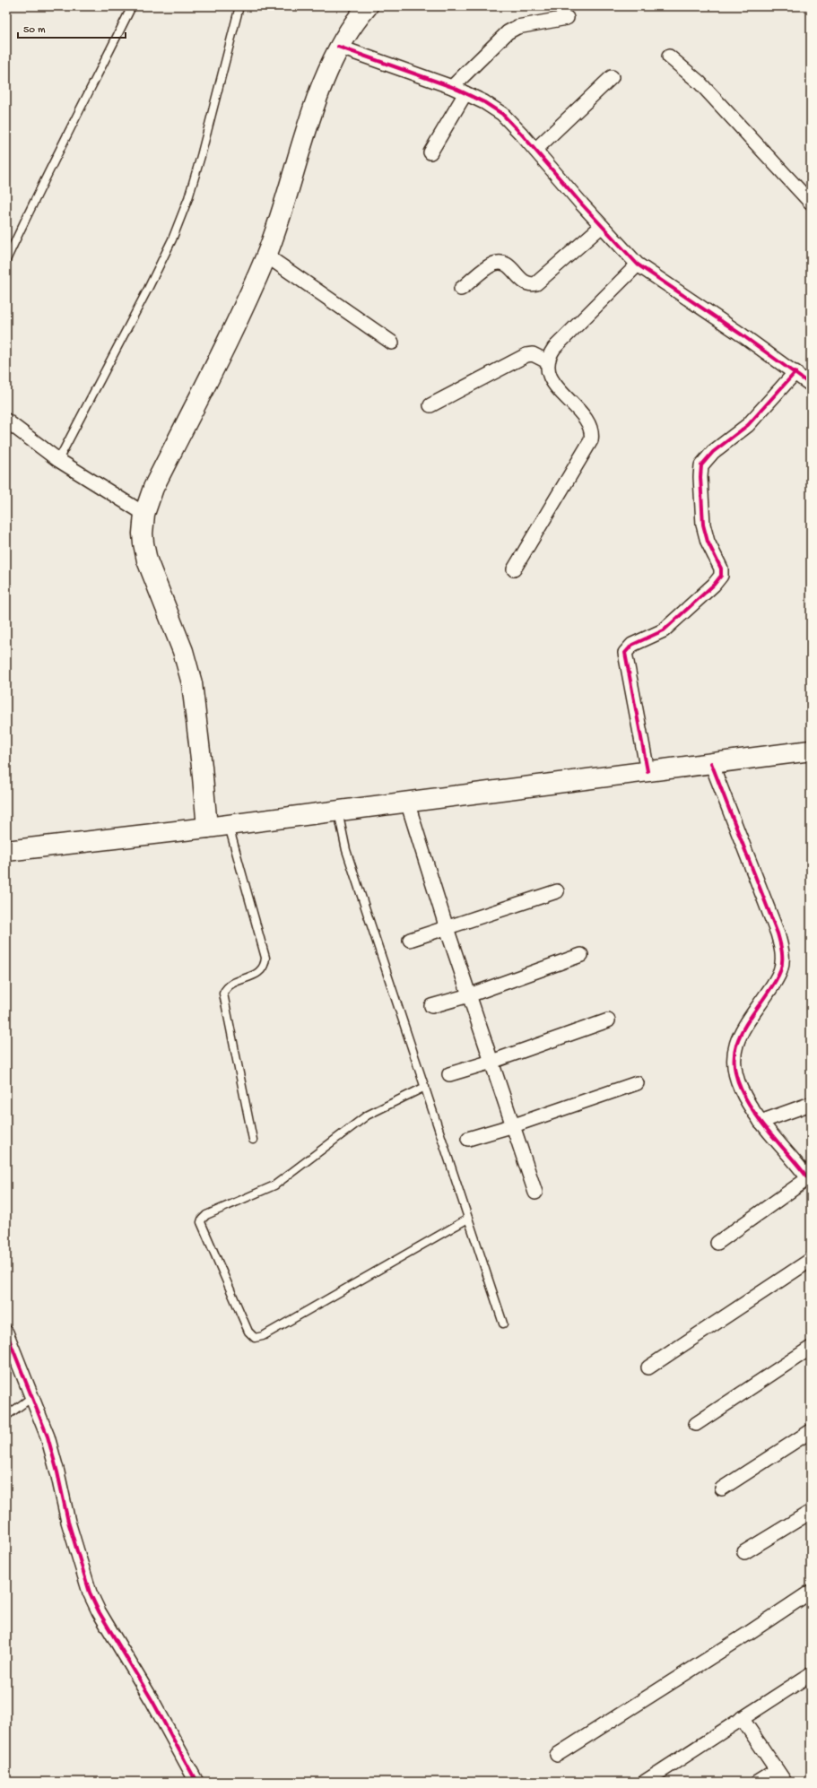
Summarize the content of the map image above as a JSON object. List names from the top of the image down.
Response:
{
  "scale_bar": "50 m"
}
